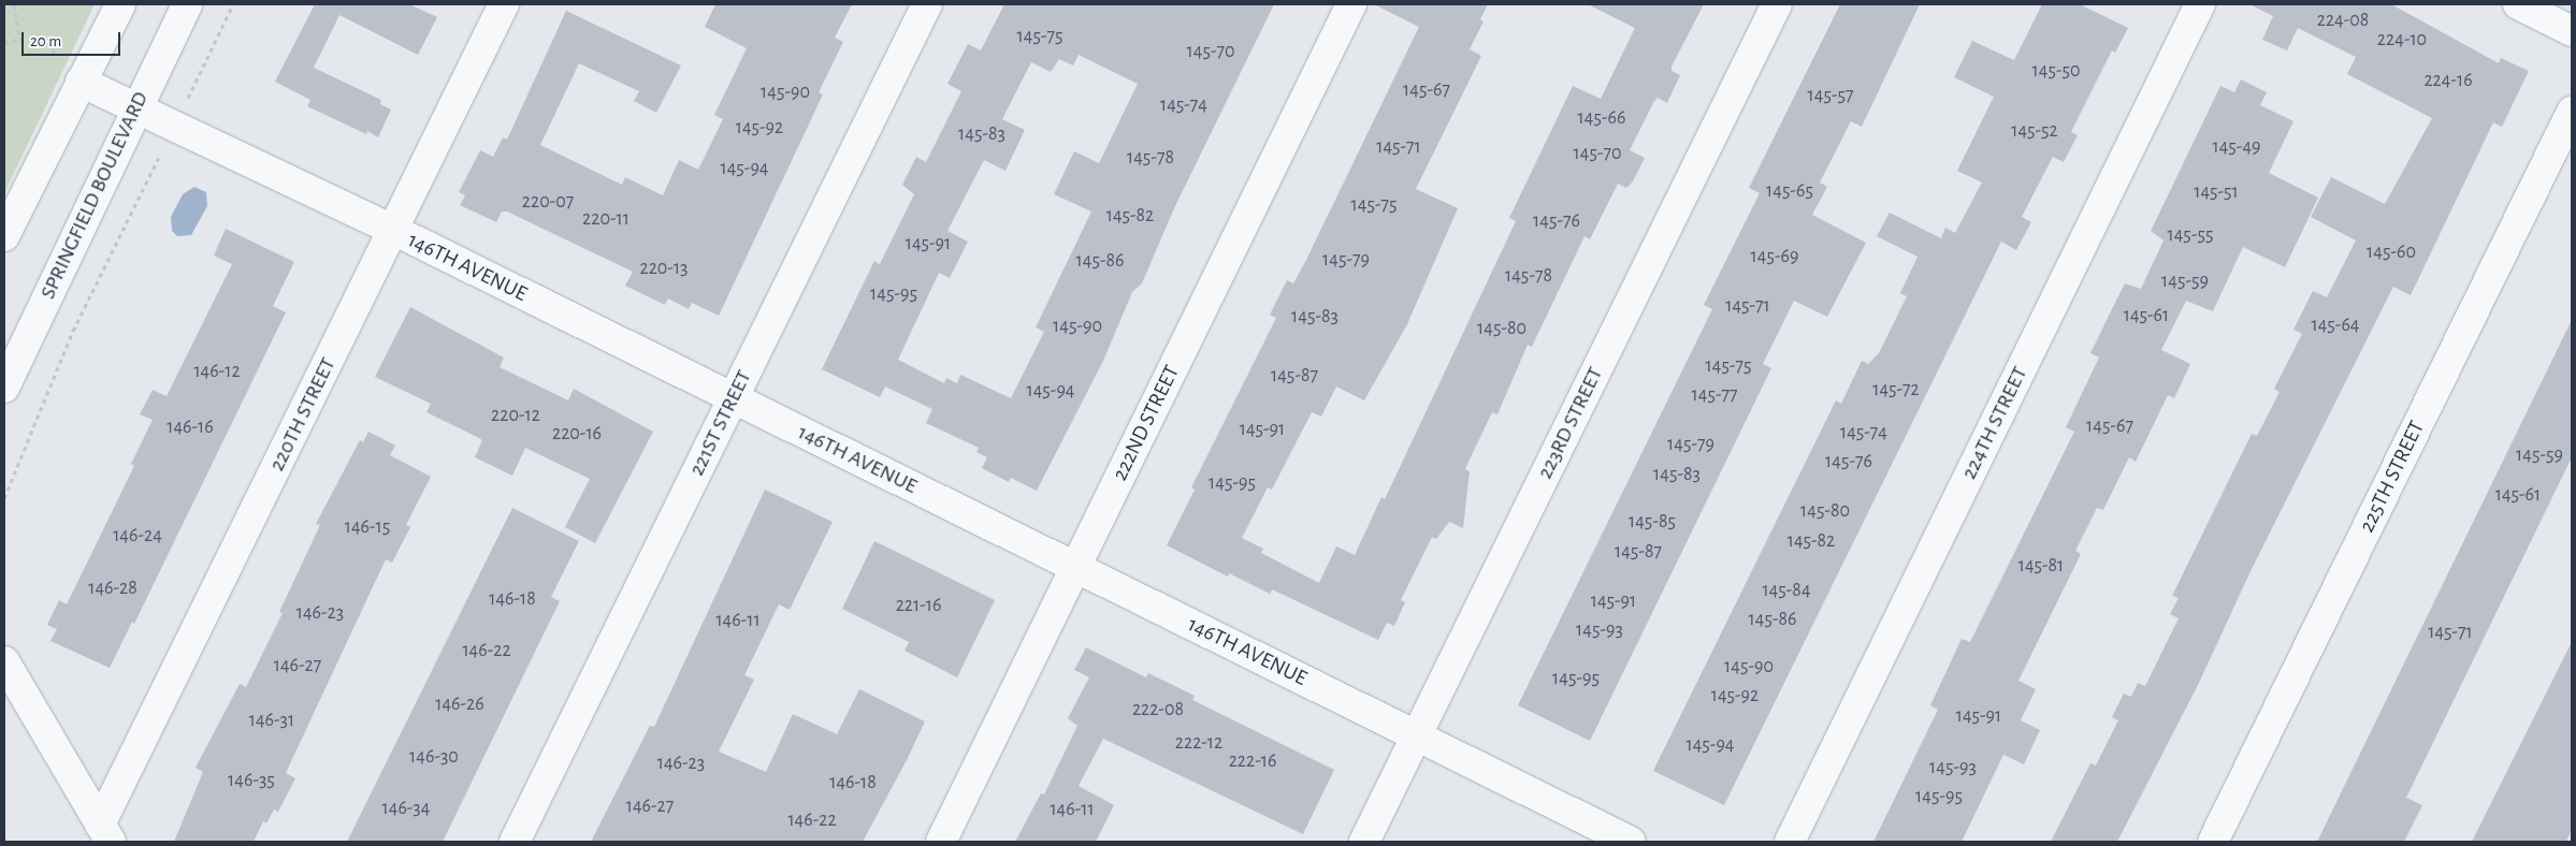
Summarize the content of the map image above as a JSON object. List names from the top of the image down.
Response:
{
  "streets": {
    "street": [
      "SPRINGFIELD BOULEVARD",
      "146TH AVENUE",
      "220TH STREET",
      "221ST STREET",
      "222ND STREET",
      "223RD STREET",
      "224TH STREET",
      "225TH STREET"
    ]
  },
  "crossings": [
    ["SPRINGFIELD BOULEVARD", "146TH AVENUE"],
    ["146TH AVENUE", "220TH STREET"],
    ["146TH AVENUE", "221ST STREET"],
    ["146TH AVENUE", "222ND STREET"],
    ["146TH AVENUE", "223RD STREET"]
  ],
  "house_numbers": [
    "224-08",
    "145-75",
    "224-10",
    "145-70",
    "145-50",
    "224-16",
    "145-67",
    "145-90",
    "145-57",
    "145-74",
    "145-66",
    "145-92",
    "145-52",
    "145-83",
    "145-71",
    "145-49",
    "145-70",
    "145-78",
    "145-94",
    "145-65",
    "145-51",
    "220-07",
    "145-75",
    "145-82",
    "220-11",
    "145-76",
    "145-55",
    "145-91",
    "145-60",
    "145-69",
    "145-79",
    "145-86",
    "220-13",
    "145-78",
    "145-59",
    "145-95",
    "145-71",
    "145-61",
    "145-83",
    "145-64",
    "145-90",
    "145-80",
    "145-75",
    "146-12",
    "145-87",
    "145-72",
    "145-94",
    "145-77",
    "220-12",
    "145-67",
    "146-16",
    "145-91",
    "145-74",
    "220-16",
    "145-79",
    "145-59",
    "145-76",
    "145-83",
    "145-95",
    "145-61",
    "145-80",
    "145-85",
    "146-15",
    "146-24",
    "145-82",
    "145-87",
    "145-81",
    "146-28",
    "145-84",
    "146-18",
    "145-91",
    "221-16",
    "146-23",
    "145-86",
    "146-11",
    "145-93",
    "145-71",
    "146-22",
    "146-27",
    "145-90",
    "145-95",
    "145-92",
    "146-26",
    "222-08",
    "145-91",
    "146-31",
    "222-12",
    "145-94",
    "146-30",
    "222-16",
    "146-23",
    "145-93",
    "146-35",
    "146-18",
    "145-95",
    "146-27",
    "146-34",
    "146-11",
    "146-22"
  ],
  "scale_bar": "20 m"
}
